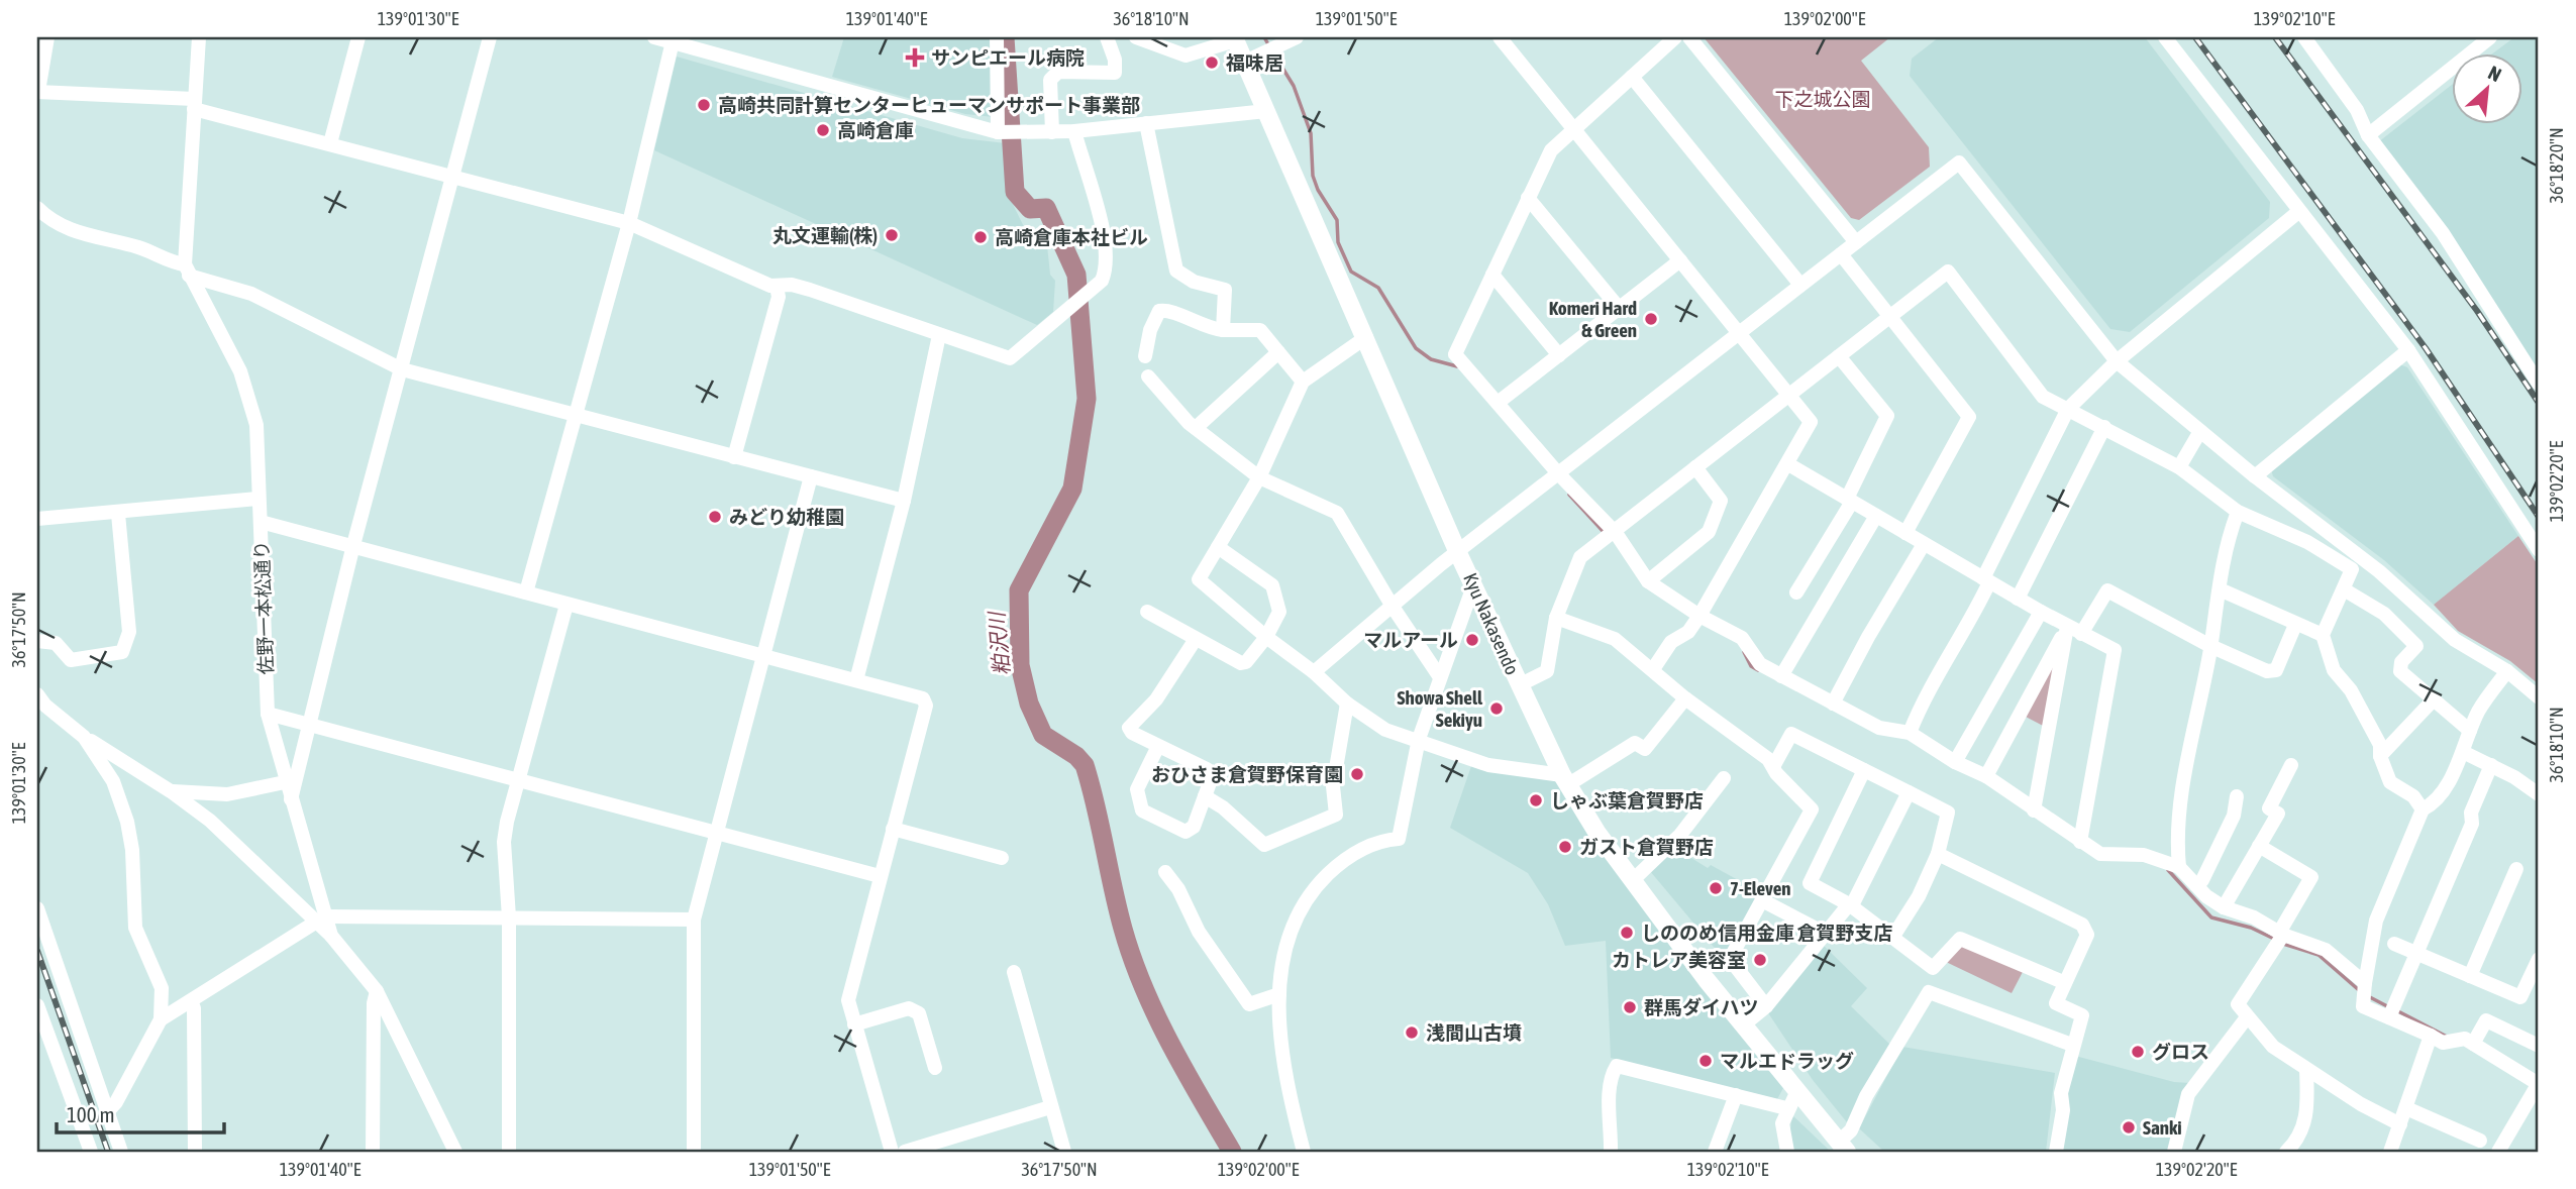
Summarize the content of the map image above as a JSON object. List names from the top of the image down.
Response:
{
  "streets": {
    "main road": ["Kyu Nakasendo"],
    "street": ["佐野一本松通り"]
  },
  "water": ["粕沢川"],
  "parks": ["下之城公園"],
  "places": {
    "health": ["サンピエール病院"],
    "other": [
      "福味居",
      "高崎共同計算センターヒューマンサポート事業部",
      "高崎倉庫",
      "丸文運輸(株)",
      "高崎倉庫本社ビル",
      "Komeri Hard & Green",
      "みどり幼稚園",
      "マルアール",
      "Showa Shell Sekiyu",
      "おひさま倉賀野保育園",
      "しゃぶ葉倉賀野店",
      "ガスト倉賀野店",
      "7-Eleven",
      "しののめ信用金庫 倉賀野支店",
      "カトレア美容室",
      "群馬ダイハツ",
      "浅間山古墳",
      "グロス",
      "マルエドラッグ",
      "Sanki"
    ]
  },
  "scale_bar": "100 m",
  "north": "top right",
  "coordinates": [
    "139°01'30\"E",
    "139°01'40\"E",
    "36°18'10\"N",
    "139°01'50\"E",
    "139°02'00\"E",
    "139°02'10\"E",
    "36°18'20\"N",
    "139°02'20\"E",
    "36°17'50\"N"
  ]
}
